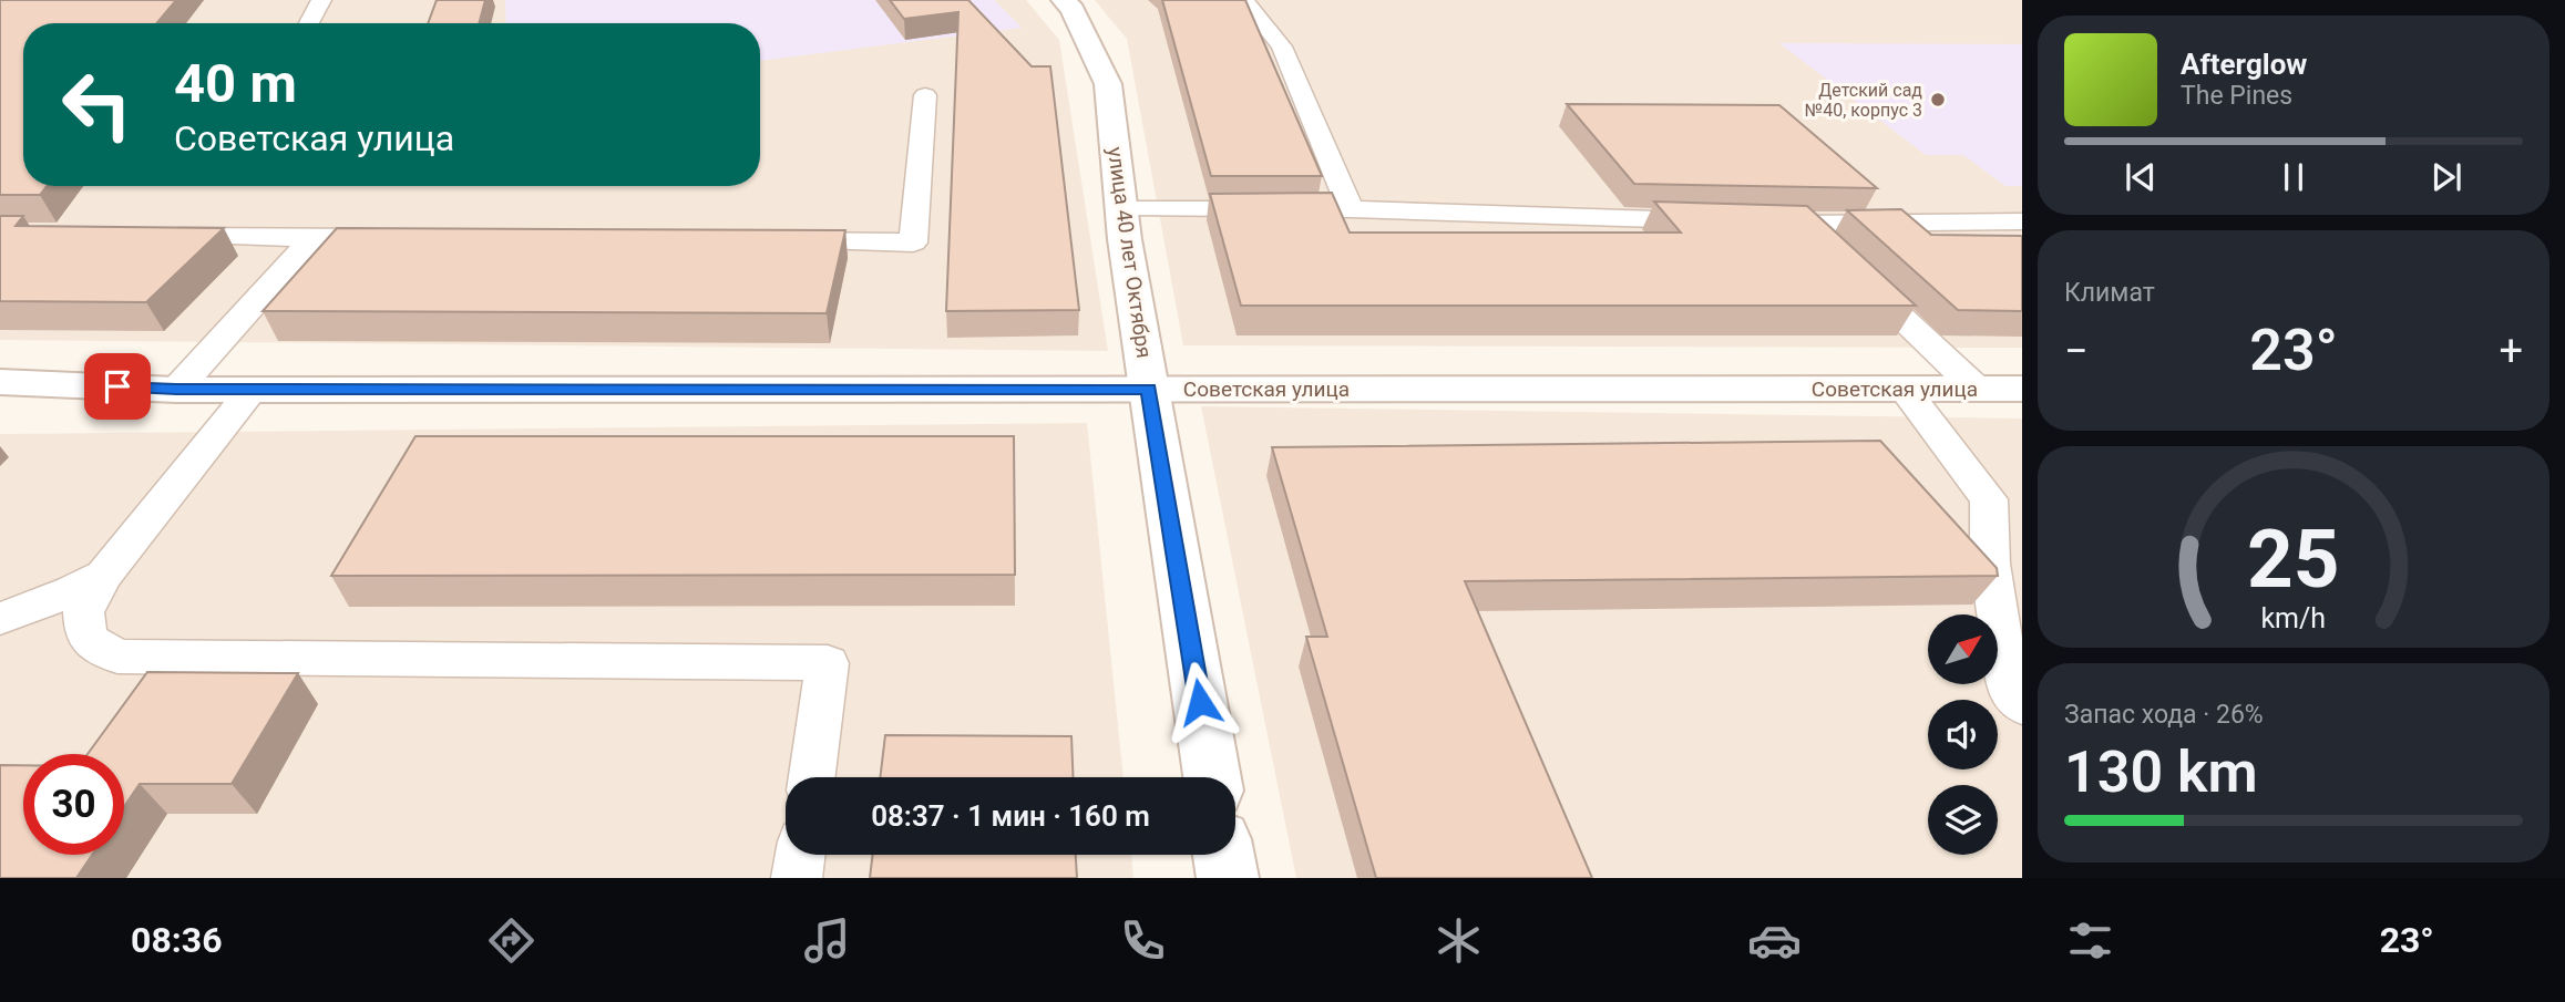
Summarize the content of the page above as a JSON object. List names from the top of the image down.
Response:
{
  "streets": {
    "street": ["улица 40 лет Октября", "Советская улица"]
  },
  "crossings": [
    ["улица 40 лет Октября", "Советская улица"]
  ],
  "places": ["Детский сад №40, корпус 3"],
  "north": "top right",
  "page": {
    "turn": ["40 m", "Советская улица"],
    "song": ["Afterglow", "The Pines"],
    "tile": [
      "Климат",
      ["Запас хода · 26%", "130 km"]
    ],
    "heat": ["−", "23°", "+"],
    "limit": "30",
    "trip": "08:37 · 1 мин · 160 m",
    "tabs": ["08:36", "23°"],
    "gauge": ["25", "km/h"]
  }
}
